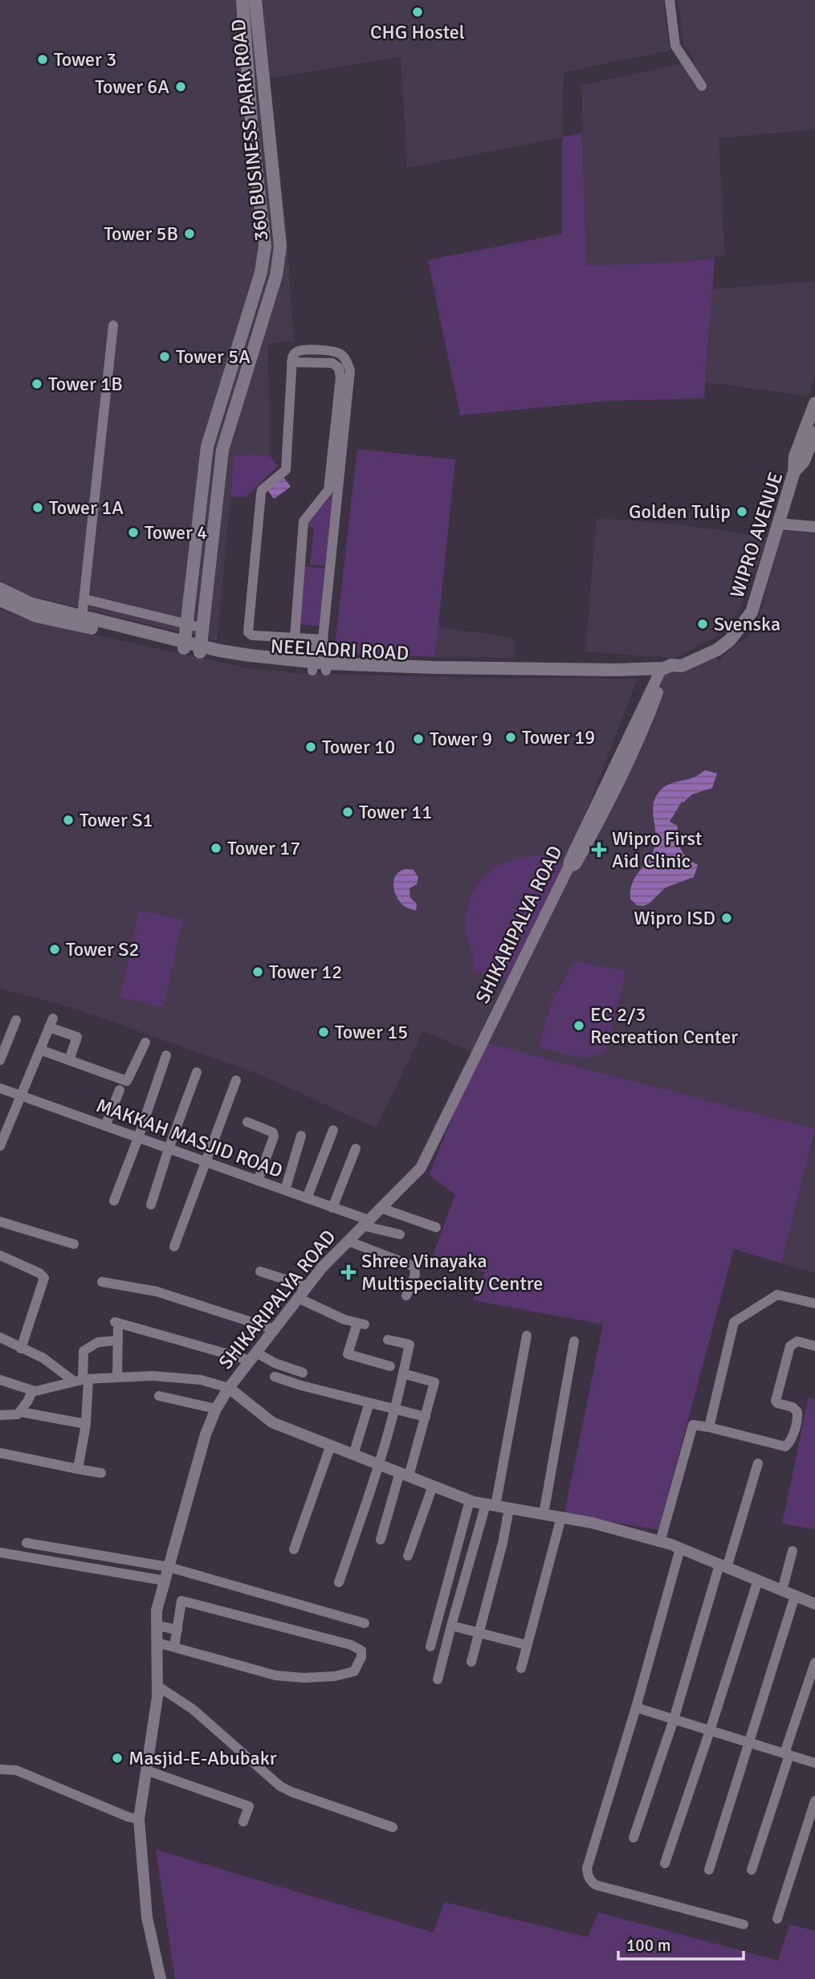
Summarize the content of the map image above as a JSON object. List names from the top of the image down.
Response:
{
  "streets": {
    "main road": ["360 BUSINESS PARK ROAD", "WIPRO AVENUE", "NEELADRI ROAD"],
    "street": ["SHIKARIPALYA ROAD", "MAKKAH MASJID ROAD"]
  },
  "crossings": [
    ["360 BUSINESS PARK ROAD", "NEELADRI ROAD"],
    ["WIPRO AVENUE", "NEELADRI ROAD"],
    ["WIPRO AVENUE", "SHIKARIPALYA ROAD"],
    ["NEELADRI ROAD", "SHIKARIPALYA ROAD"],
    ["SHIKARIPALYA ROAD", "MAKKAH MASJID ROAD"]
  ],
  "places": {
    "other": [
      "CHG Hostel",
      "Tower 3",
      "Tower 6A",
      "Tower 5B",
      "Tower 5A",
      "Tower 1B",
      "Tower 1A",
      "Golden Tulip",
      "Tower 4",
      "Svenska",
      "Tower 19",
      "Tower 9",
      "Tower 10",
      "Tower 11",
      "Tower S1",
      "Tower 17",
      "Wipro ISD",
      "Tower S2",
      "Tower 12",
      "EC 2/3 Recreation Center",
      "Tower 15",
      "Masjid-E-Abubakr"
    ],
    "health": ["Wipro First Aid Clinic", "Shree Vinayaka Multispeciality Centre"]
  },
  "scale_bar": "100 m"
}
